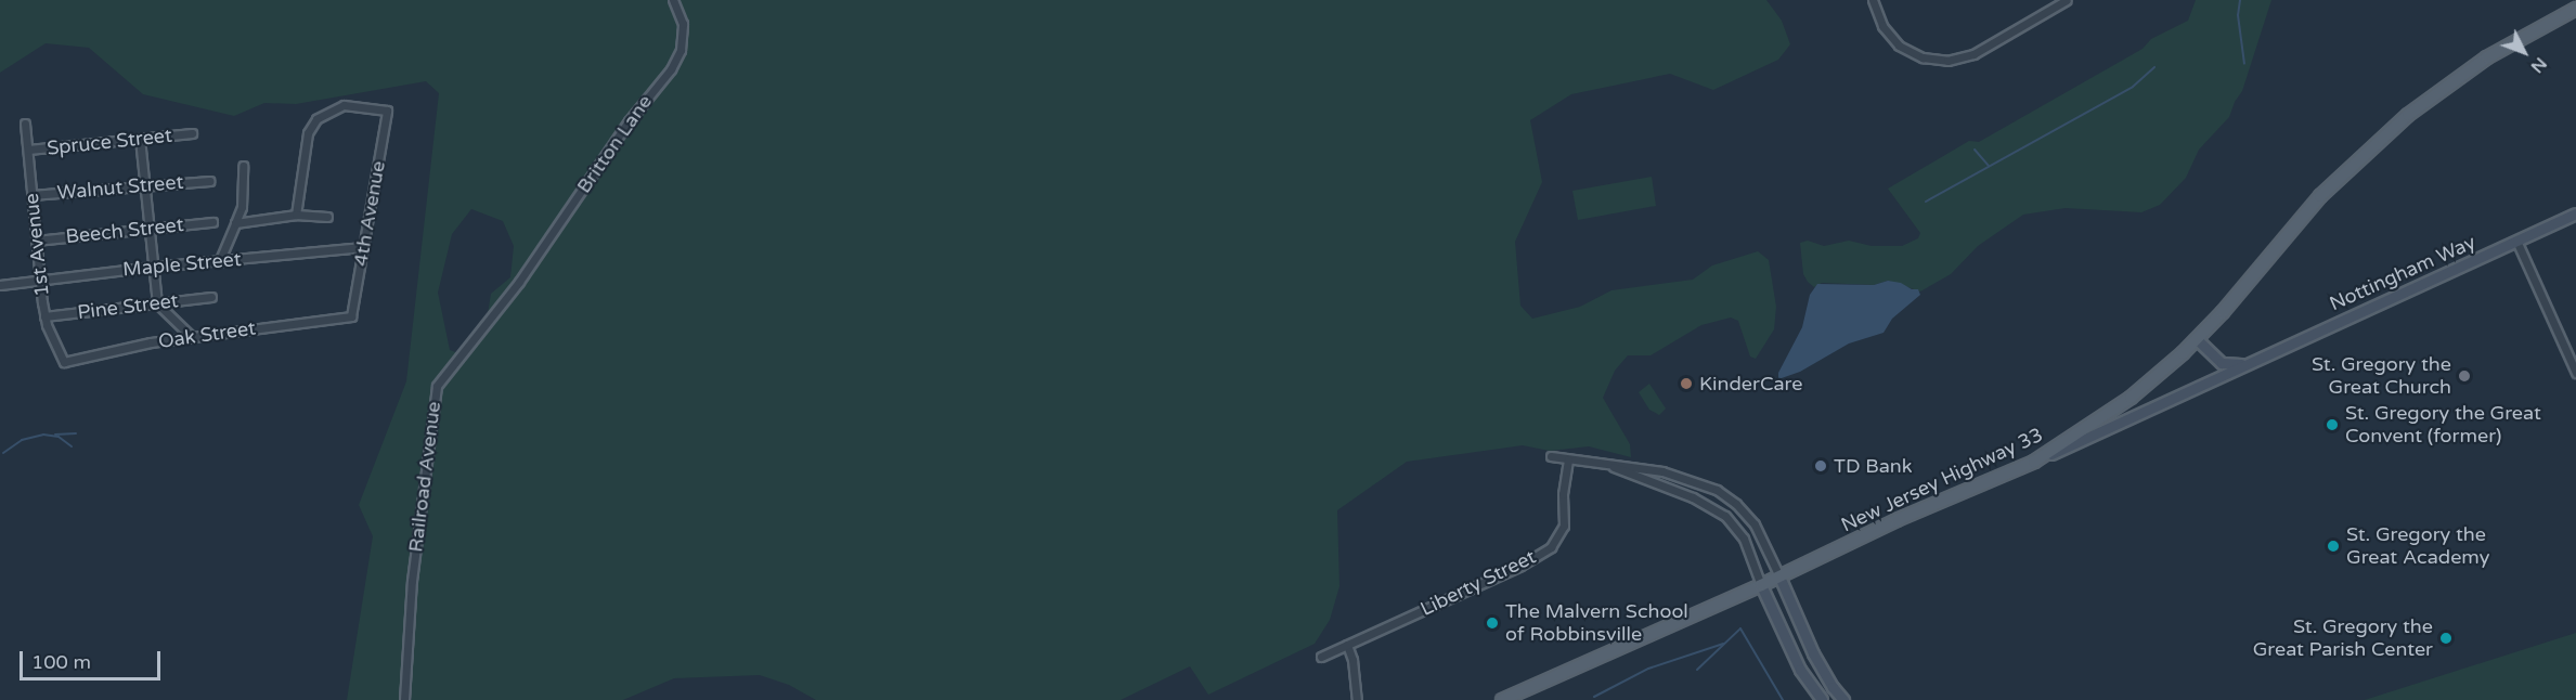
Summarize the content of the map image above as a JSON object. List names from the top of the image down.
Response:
{
  "streets": {
    "main road": ["New Jersey Highway 33"],
    "street": [
      "Spruce Street",
      "Britton Lane",
      "Walnut Street",
      "4th Avenue",
      "Beech Street",
      "1st Avenue",
      "Maple Street",
      "Nottingham Way",
      "Pine Street",
      "Oak Street",
      "Railroad Avenue",
      "Liberty Street"
    ]
  },
  "crossings": [
    ["Spruce Street", "1st Avenue"],
    ["Britton Lane", "Railroad Avenue"],
    ["Walnut Street", "1st Avenue"],
    ["4th Avenue", "Maple Street"],
    ["4th Avenue", "Oak Street"],
    ["Beech Street", "1st Avenue"],
    ["1st Avenue", "Maple Street"],
    ["1st Avenue", "Pine Street"],
    ["1st Avenue", "Oak Street"],
    ["Nottingham Way", "New Jersey Highway 33"]
  ],
  "places": [
    "St. Gregory the Great Church",
    "KinderCare",
    "St. Gregory the Great Convent (former)",
    "TD Bank",
    "St. Gregory the Great Academy",
    "The Malvern School of Robbinsville",
    "St. Gregory the Great Parish Center"
  ],
  "scale_bar": "100 m",
  "north": "bottom right"
}
